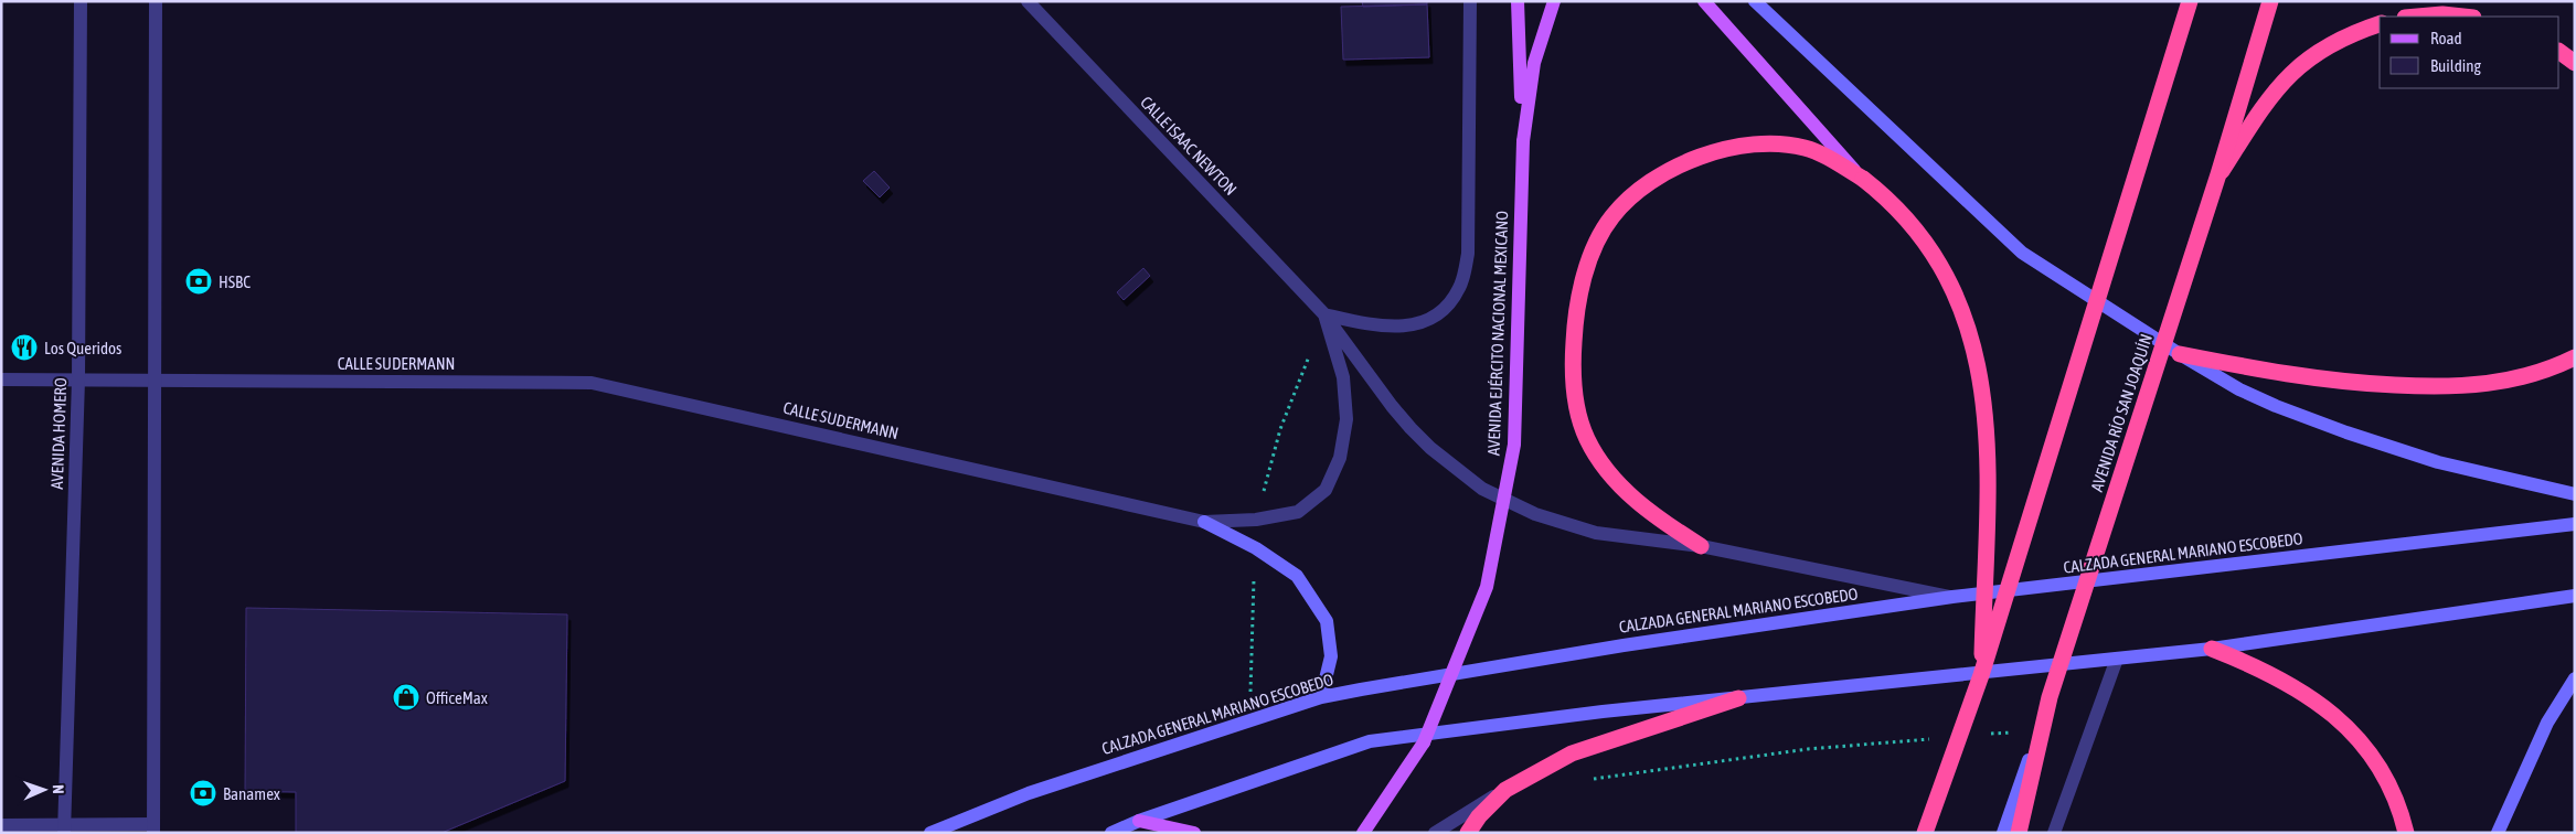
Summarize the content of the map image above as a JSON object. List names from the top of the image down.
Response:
{
  "streets": {
    "highway": ["AVENIDA RÍO SAN JOAQUÍN"],
    "main road": ["AVENIDA EJÉRCITO NACIONAL MEXICANO", "CALZADA GENERAL MARIANO ESCOBEDO"],
    "street": ["CALLE ISAAC NEWTON", "CALLE SUDERMANN", "AVENIDA HOMERO"]
  },
  "crossings": [
    ["CALLE ISAAC NEWTON", "AVENIDA EJÉRCITO NACIONAL MEXICANO"],
    ["CALLE ISAAC NEWTON", "CALLE SUDERMANN"],
    ["CALLE ISAAC NEWTON", "CALZADA GENERAL MARIANO ESCOBEDO"],
    ["AVENIDA EJÉRCITO NACIONAL MEXICANO", "CALLE SUDERMANN"],
    ["CALLE SUDERMANN", "AVENIDA HOMERO"]
  ],
  "places": {
    "bank": ["HSBC", "Banamex"],
    "restaurant": ["Los Queridos"],
    "shop": ["OfficeMax"]
  },
  "legend": ["Road", "Building"],
  "north": "right"
}
